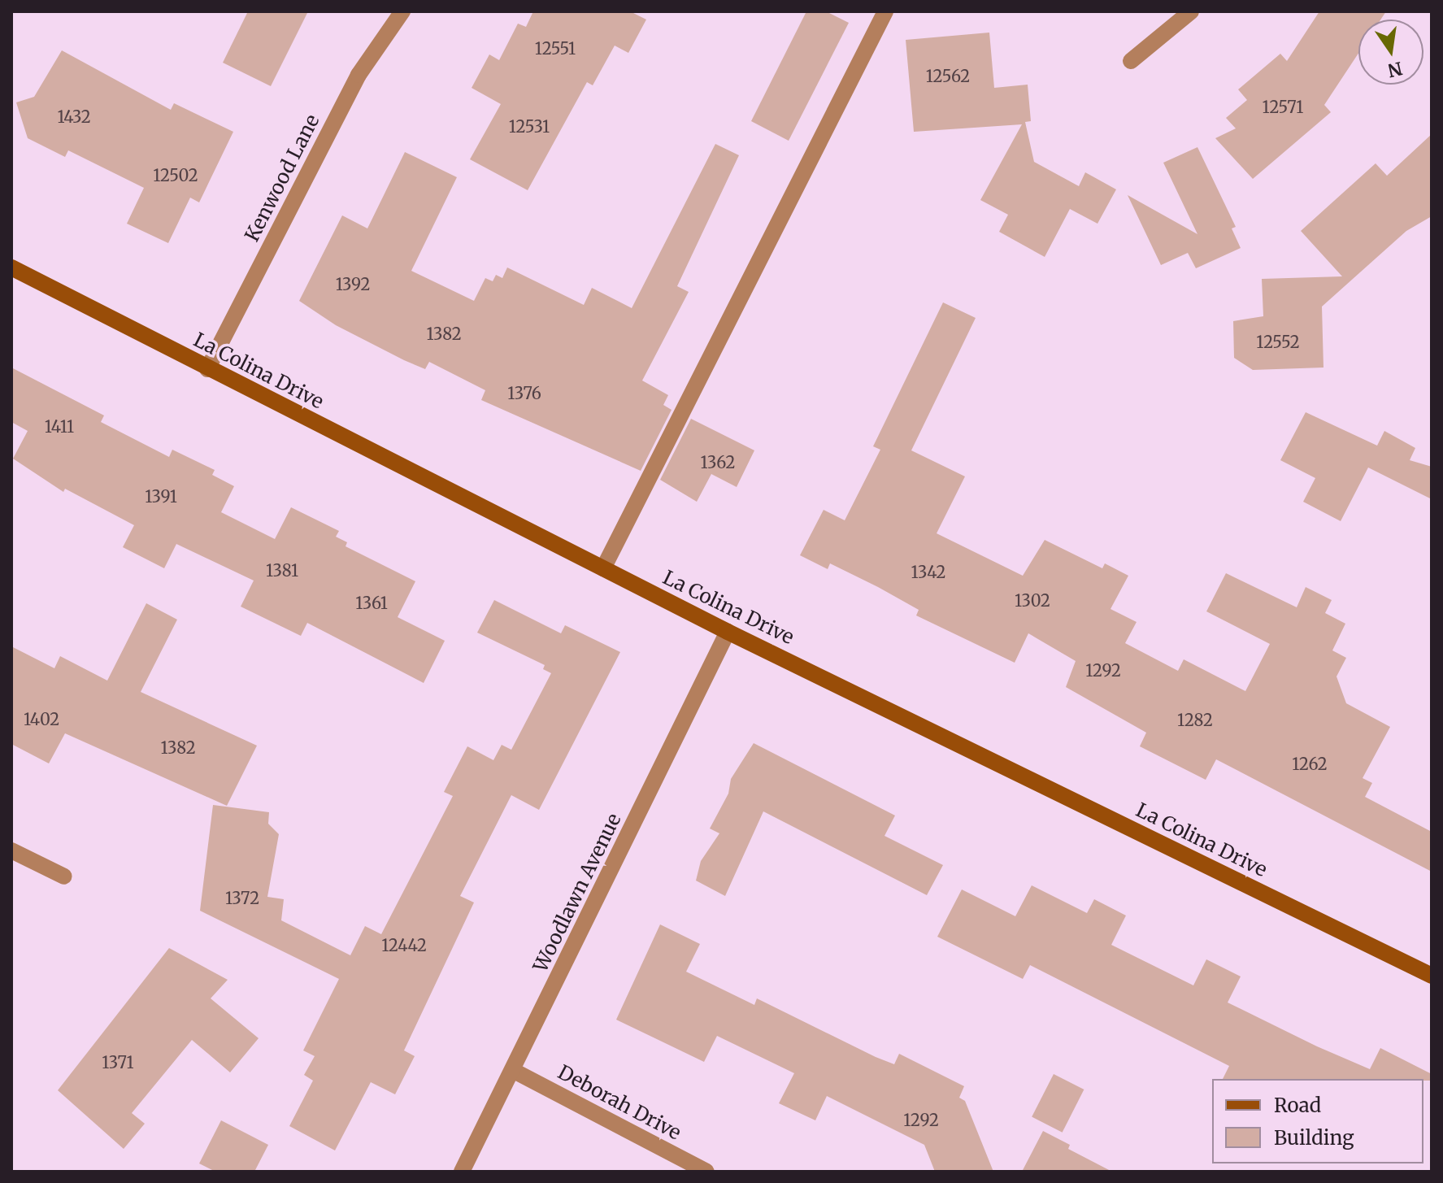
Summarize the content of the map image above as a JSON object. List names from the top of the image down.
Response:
{
  "streets": {
    "street": [
      "Kenwood Lane",
      "La Colina Drive",
      "Woodlawn Avenue",
      "Deborah Drive"
    ]
  },
  "crossings": [
    ["Kenwood Lane", "La Colina Drive"],
    ["La Colina Drive", "Woodlawn Avenue"],
    ["Woodlawn Avenue", "Deborah Drive"]
  ],
  "house_numbers": [
    "12551",
    "12562",
    "12571",
    "1432",
    "12531",
    "12502",
    "1392",
    "1382",
    "12552",
    "1376",
    "1411",
    "1362",
    "1391",
    "1381",
    "1342",
    "1302",
    "1361",
    "1292",
    "1402",
    "1282",
    "1382",
    "1262",
    "1372",
    "12442",
    "1371",
    "1292"
  ],
  "legend": ["Road", "Building"],
  "north": "bottom"
}
